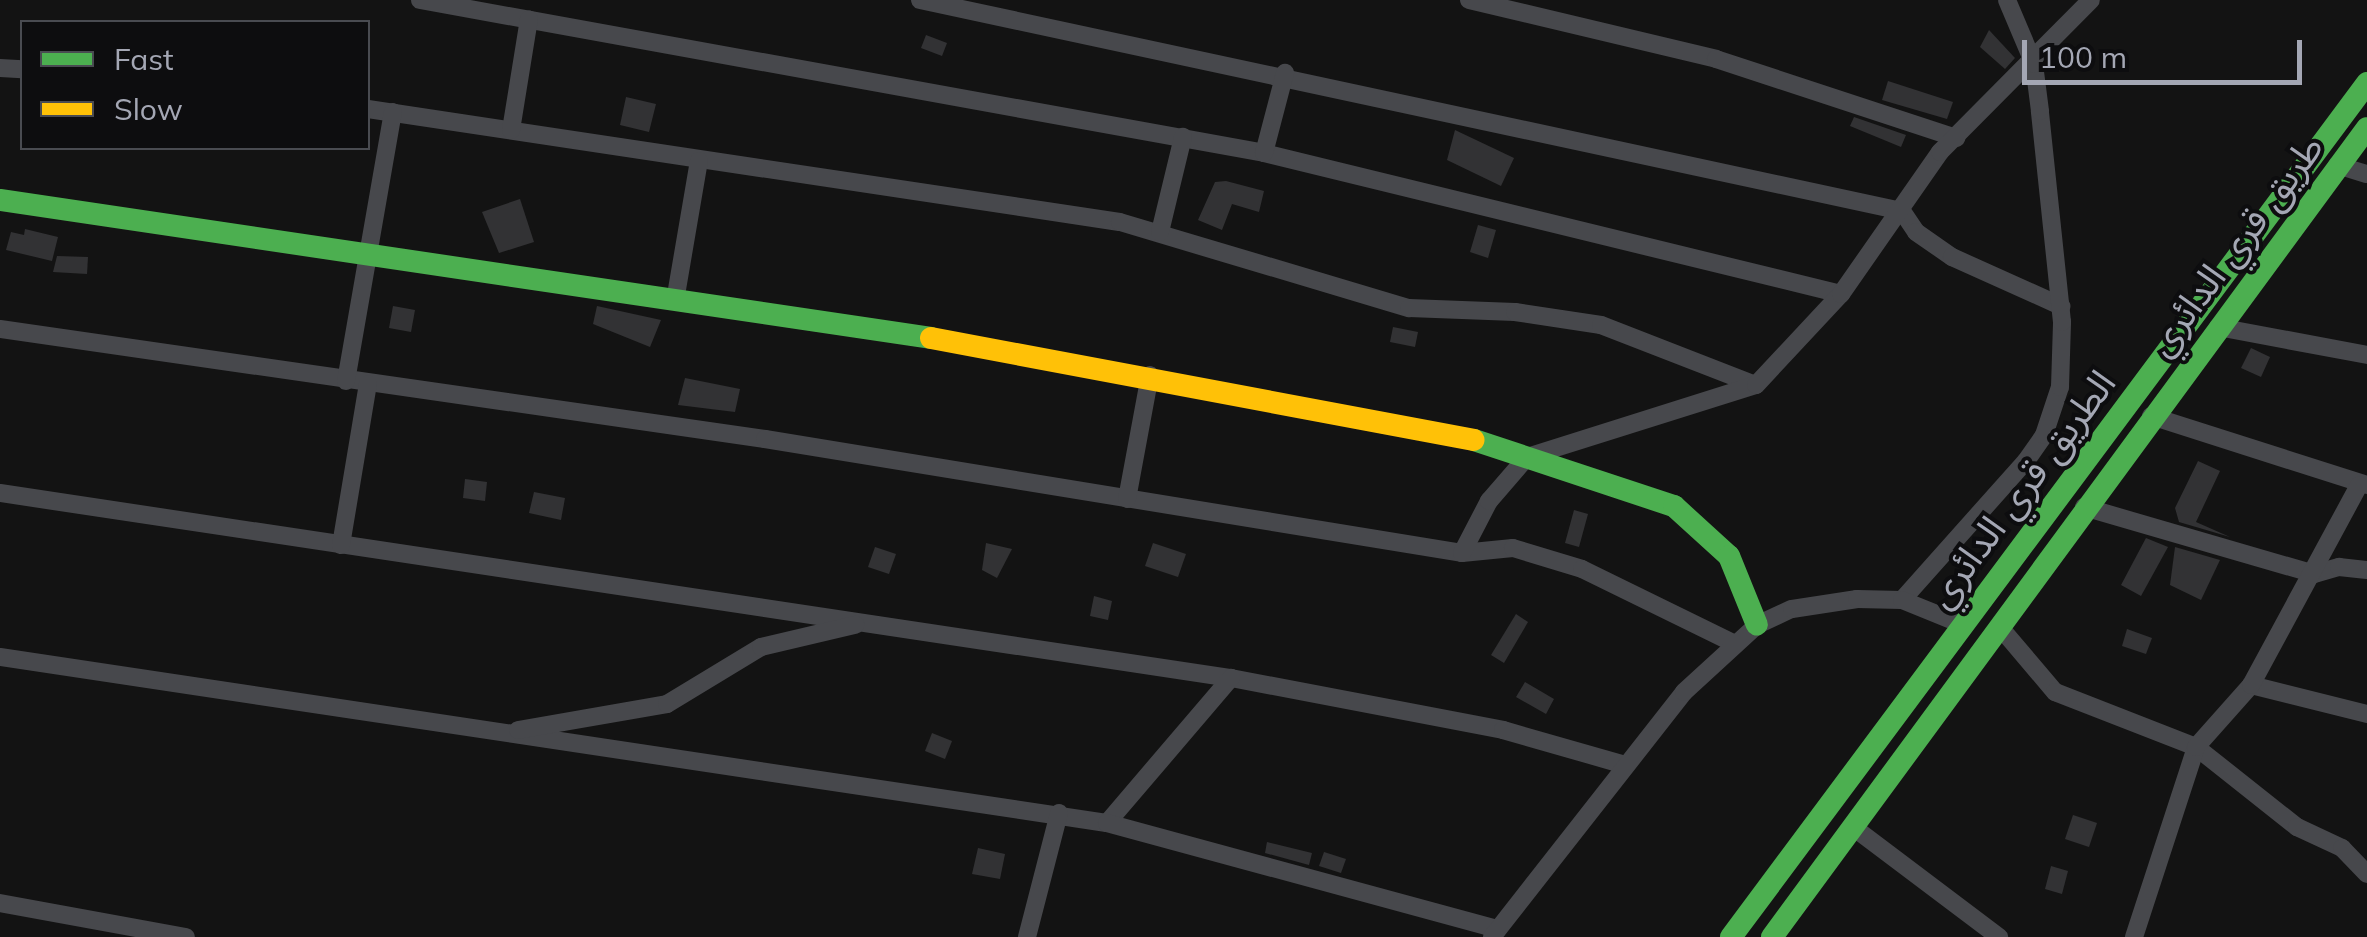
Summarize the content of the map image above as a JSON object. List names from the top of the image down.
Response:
{
  "streets": {
    "main road": ["طريق قري الدائري", "الطريق قري الدائري"]
  },
  "legend": ["Fast", "Slow"],
  "scale_bar": "100 m"
}
